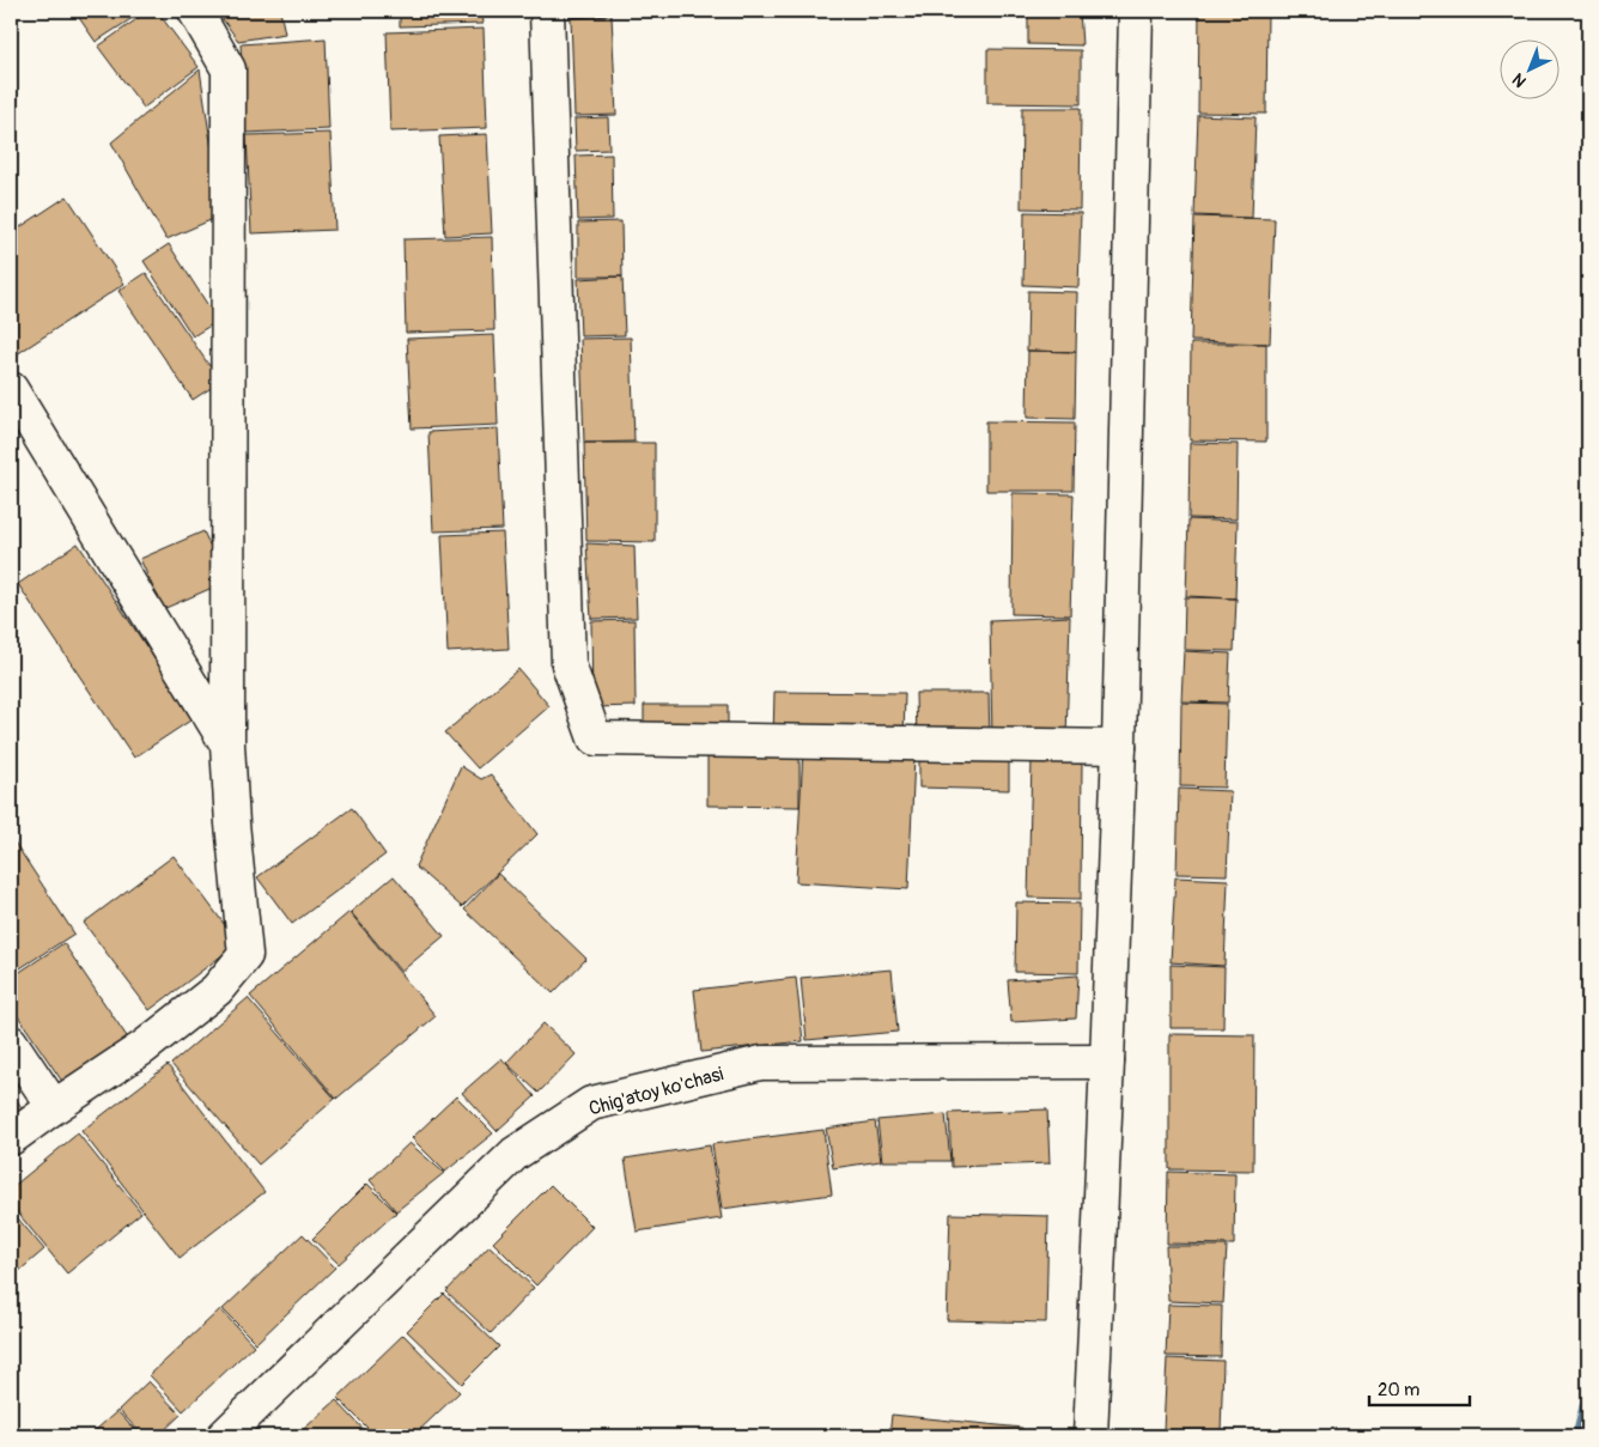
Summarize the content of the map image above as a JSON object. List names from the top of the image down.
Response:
{
  "streets": {
    "street": ["Chig'atoy ko'chasi"]
  },
  "scale_bar": "20 m",
  "north": "bottom left"
}
